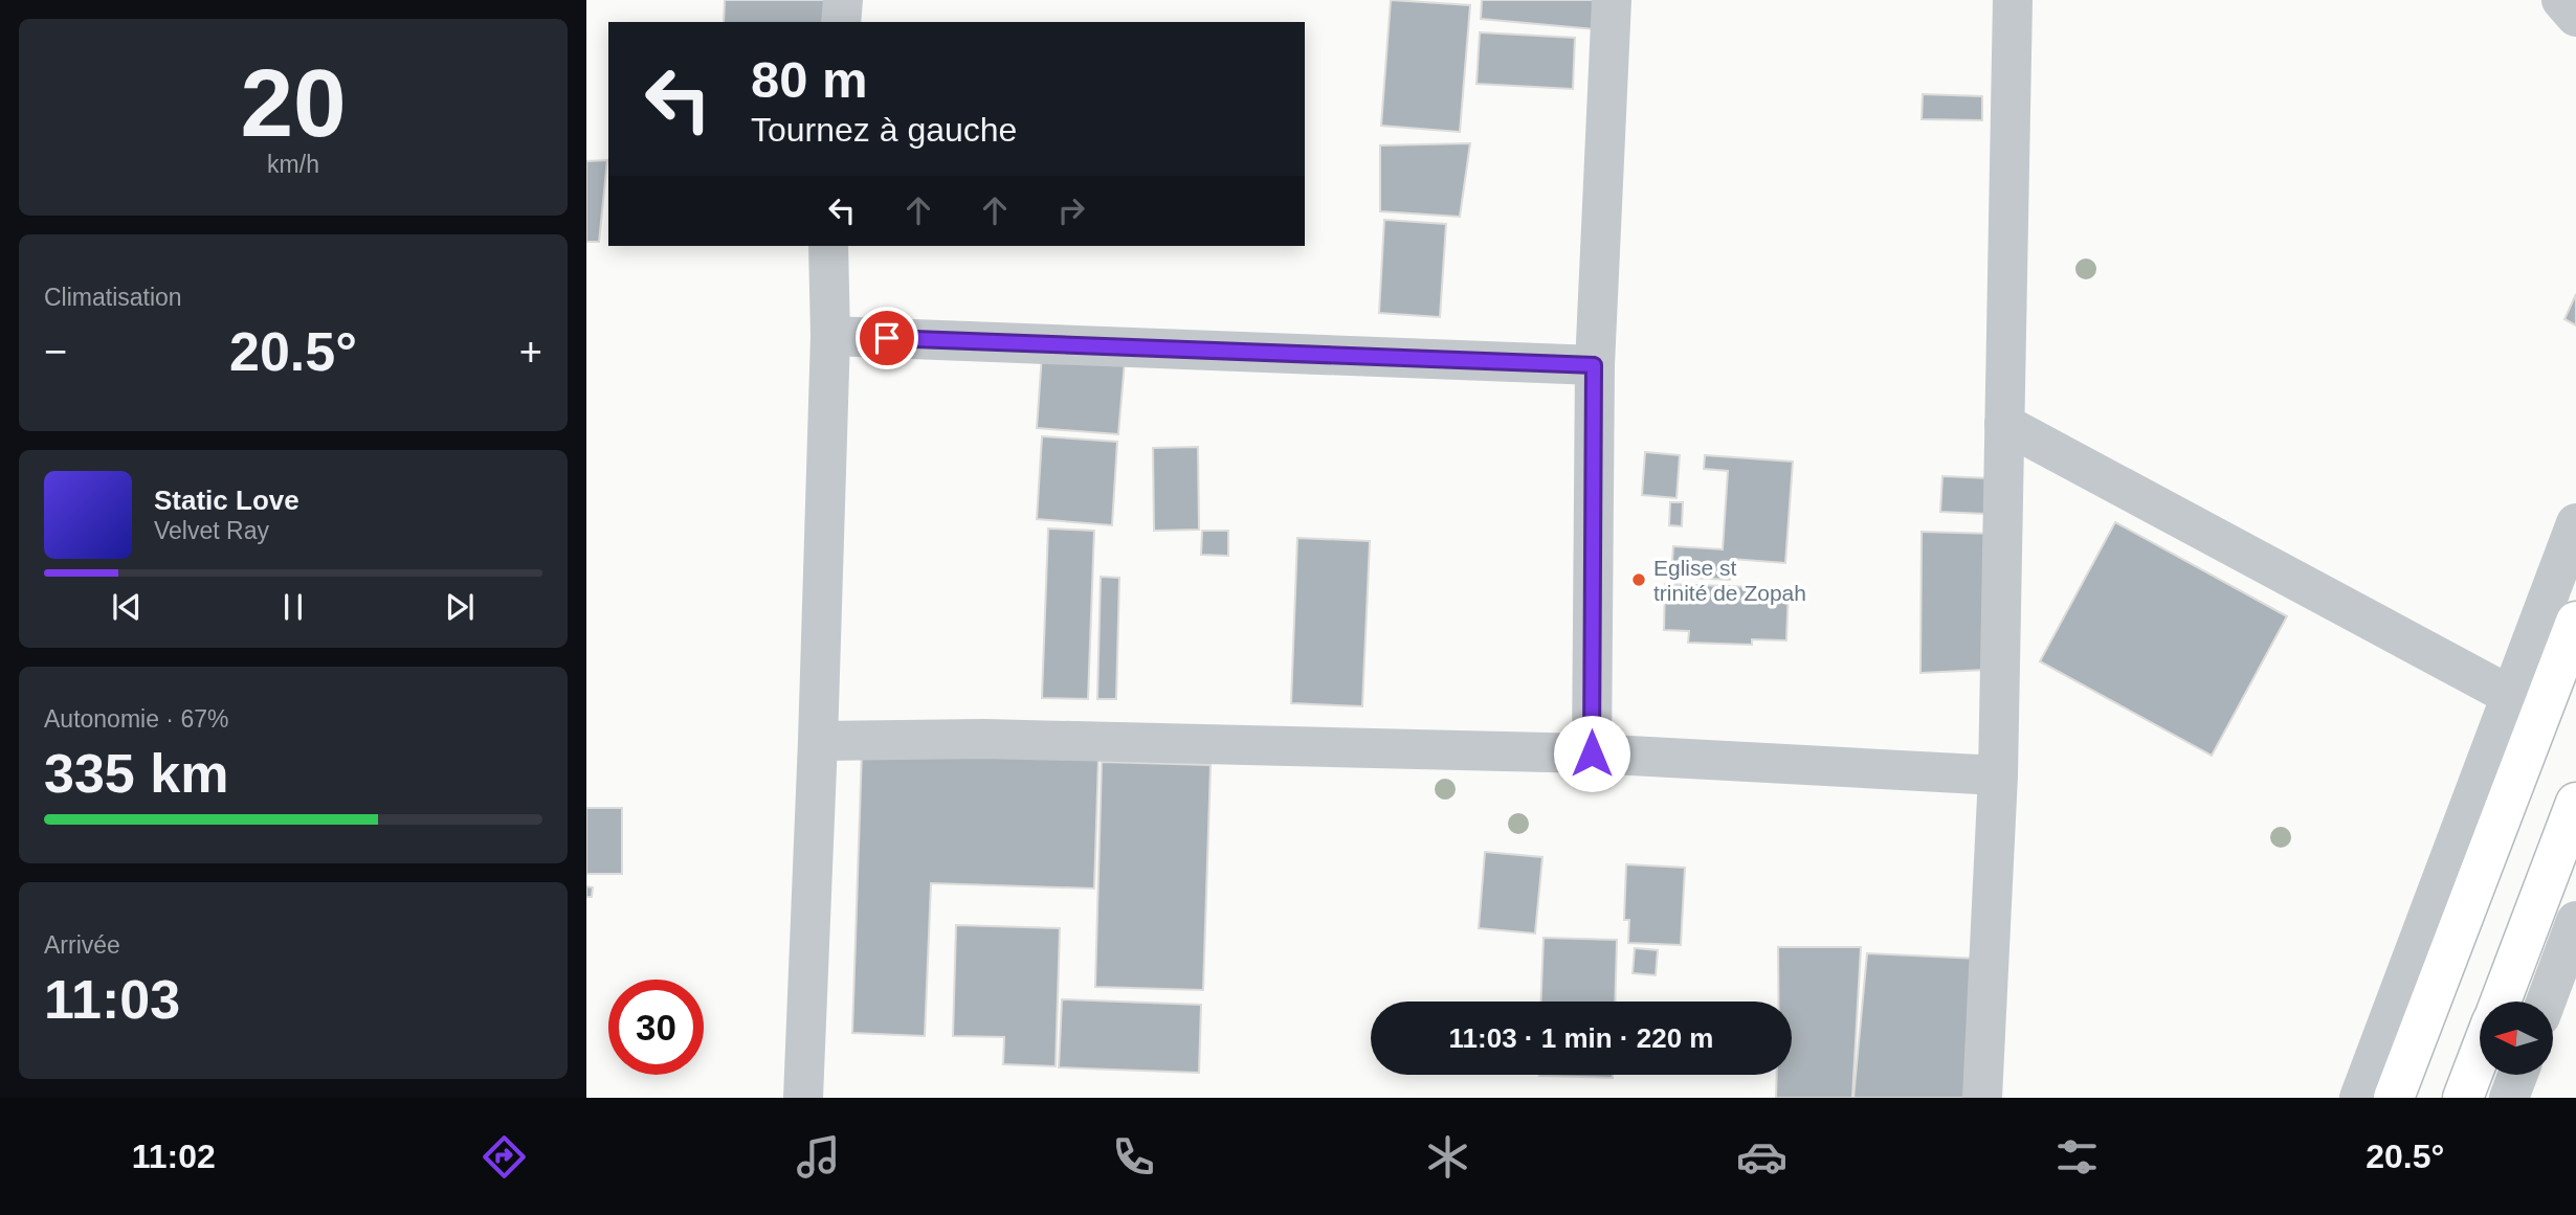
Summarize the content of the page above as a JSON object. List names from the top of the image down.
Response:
{
  "places": ["Eglise st trinité de Zopah"],
  "north": "left",
  "page": {
    "tile": [
      ["20", "km/h"],
      "Climatisation",
      ["Autonomie · 67%", "335 km"],
      ["Arrivée", "11:03"]
    ],
    "turn": ["80 m", "Tournez à gauche"],
    "heat": ["−", "20.5°", "+"],
    "song": ["Static Love", "Velvet Ray"],
    "limit": "30",
    "trip": "11:03 · 1 min · 220 m",
    "tabs": ["11:02", "20.5°"]
  }
}
